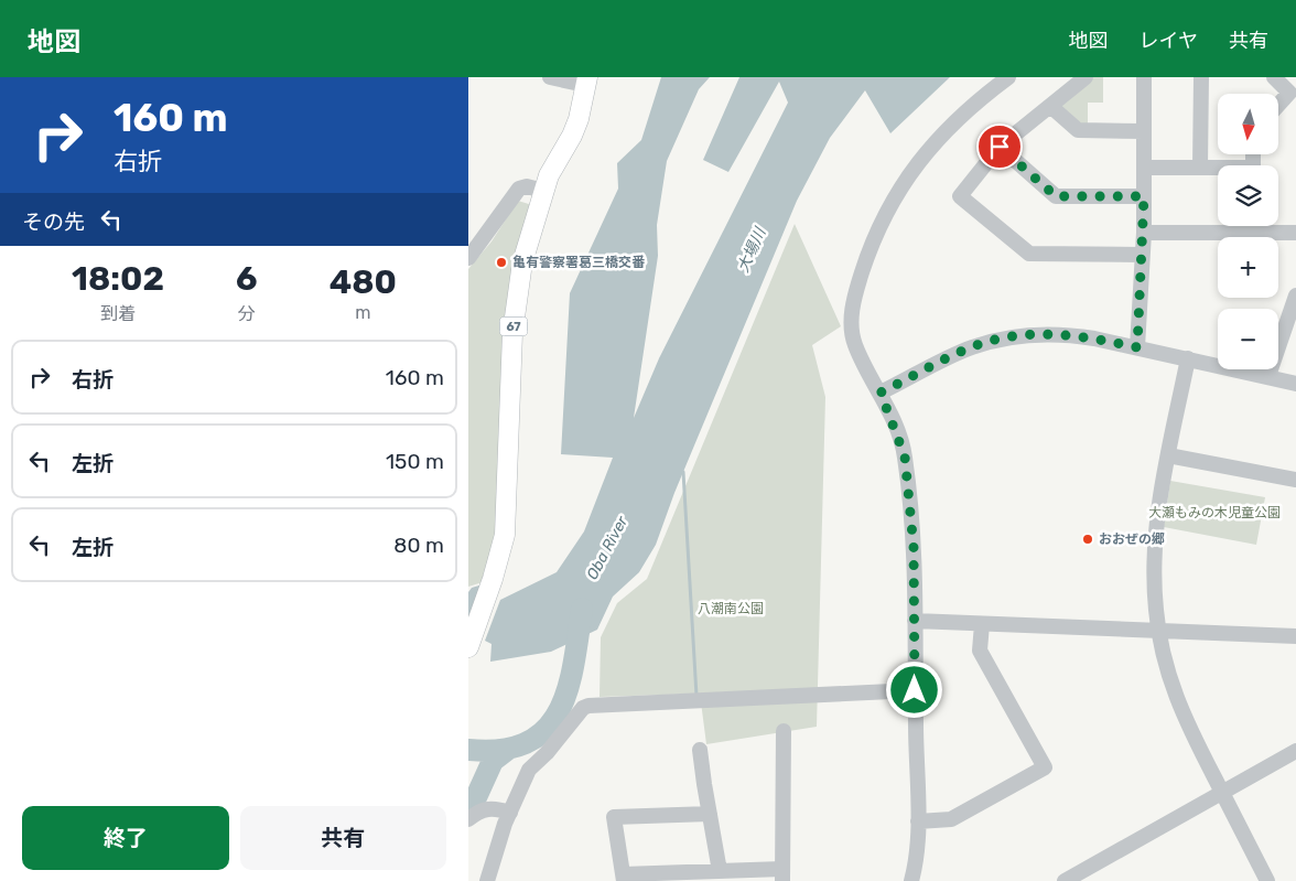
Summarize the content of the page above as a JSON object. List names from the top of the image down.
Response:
{
  "streets": {
    "main road": ["67"]
  },
  "water": ["大場川", "Oba River"],
  "parks": ["大瀬もみの木児童公園", "八潮南公園"],
  "places": ["亀有警察署葛三橋交番", "おおぜの郷"],
  "north": "bottom",
  "page": {
    "header": "地図",
    "nav": ["地図", "レイヤ", "共有"],
    "turn": ["160 m", "右折"],
    "map_buttons": ["+", "−"],
    "then": "その先",
    "eta": [
      "18:02",
      "到着",
      "6",
      "分",
      "480",
      "m"
    ],
    "list": [
      {
        "name": "右折",
        "value": "160 m"
      },
      {
        "name": "左折",
        "value": "150 m"
      },
      {
        "name": "左折",
        "value": "80 m"
      }
    ],
    "buttons": ["終了", "共有"]
  }
}
